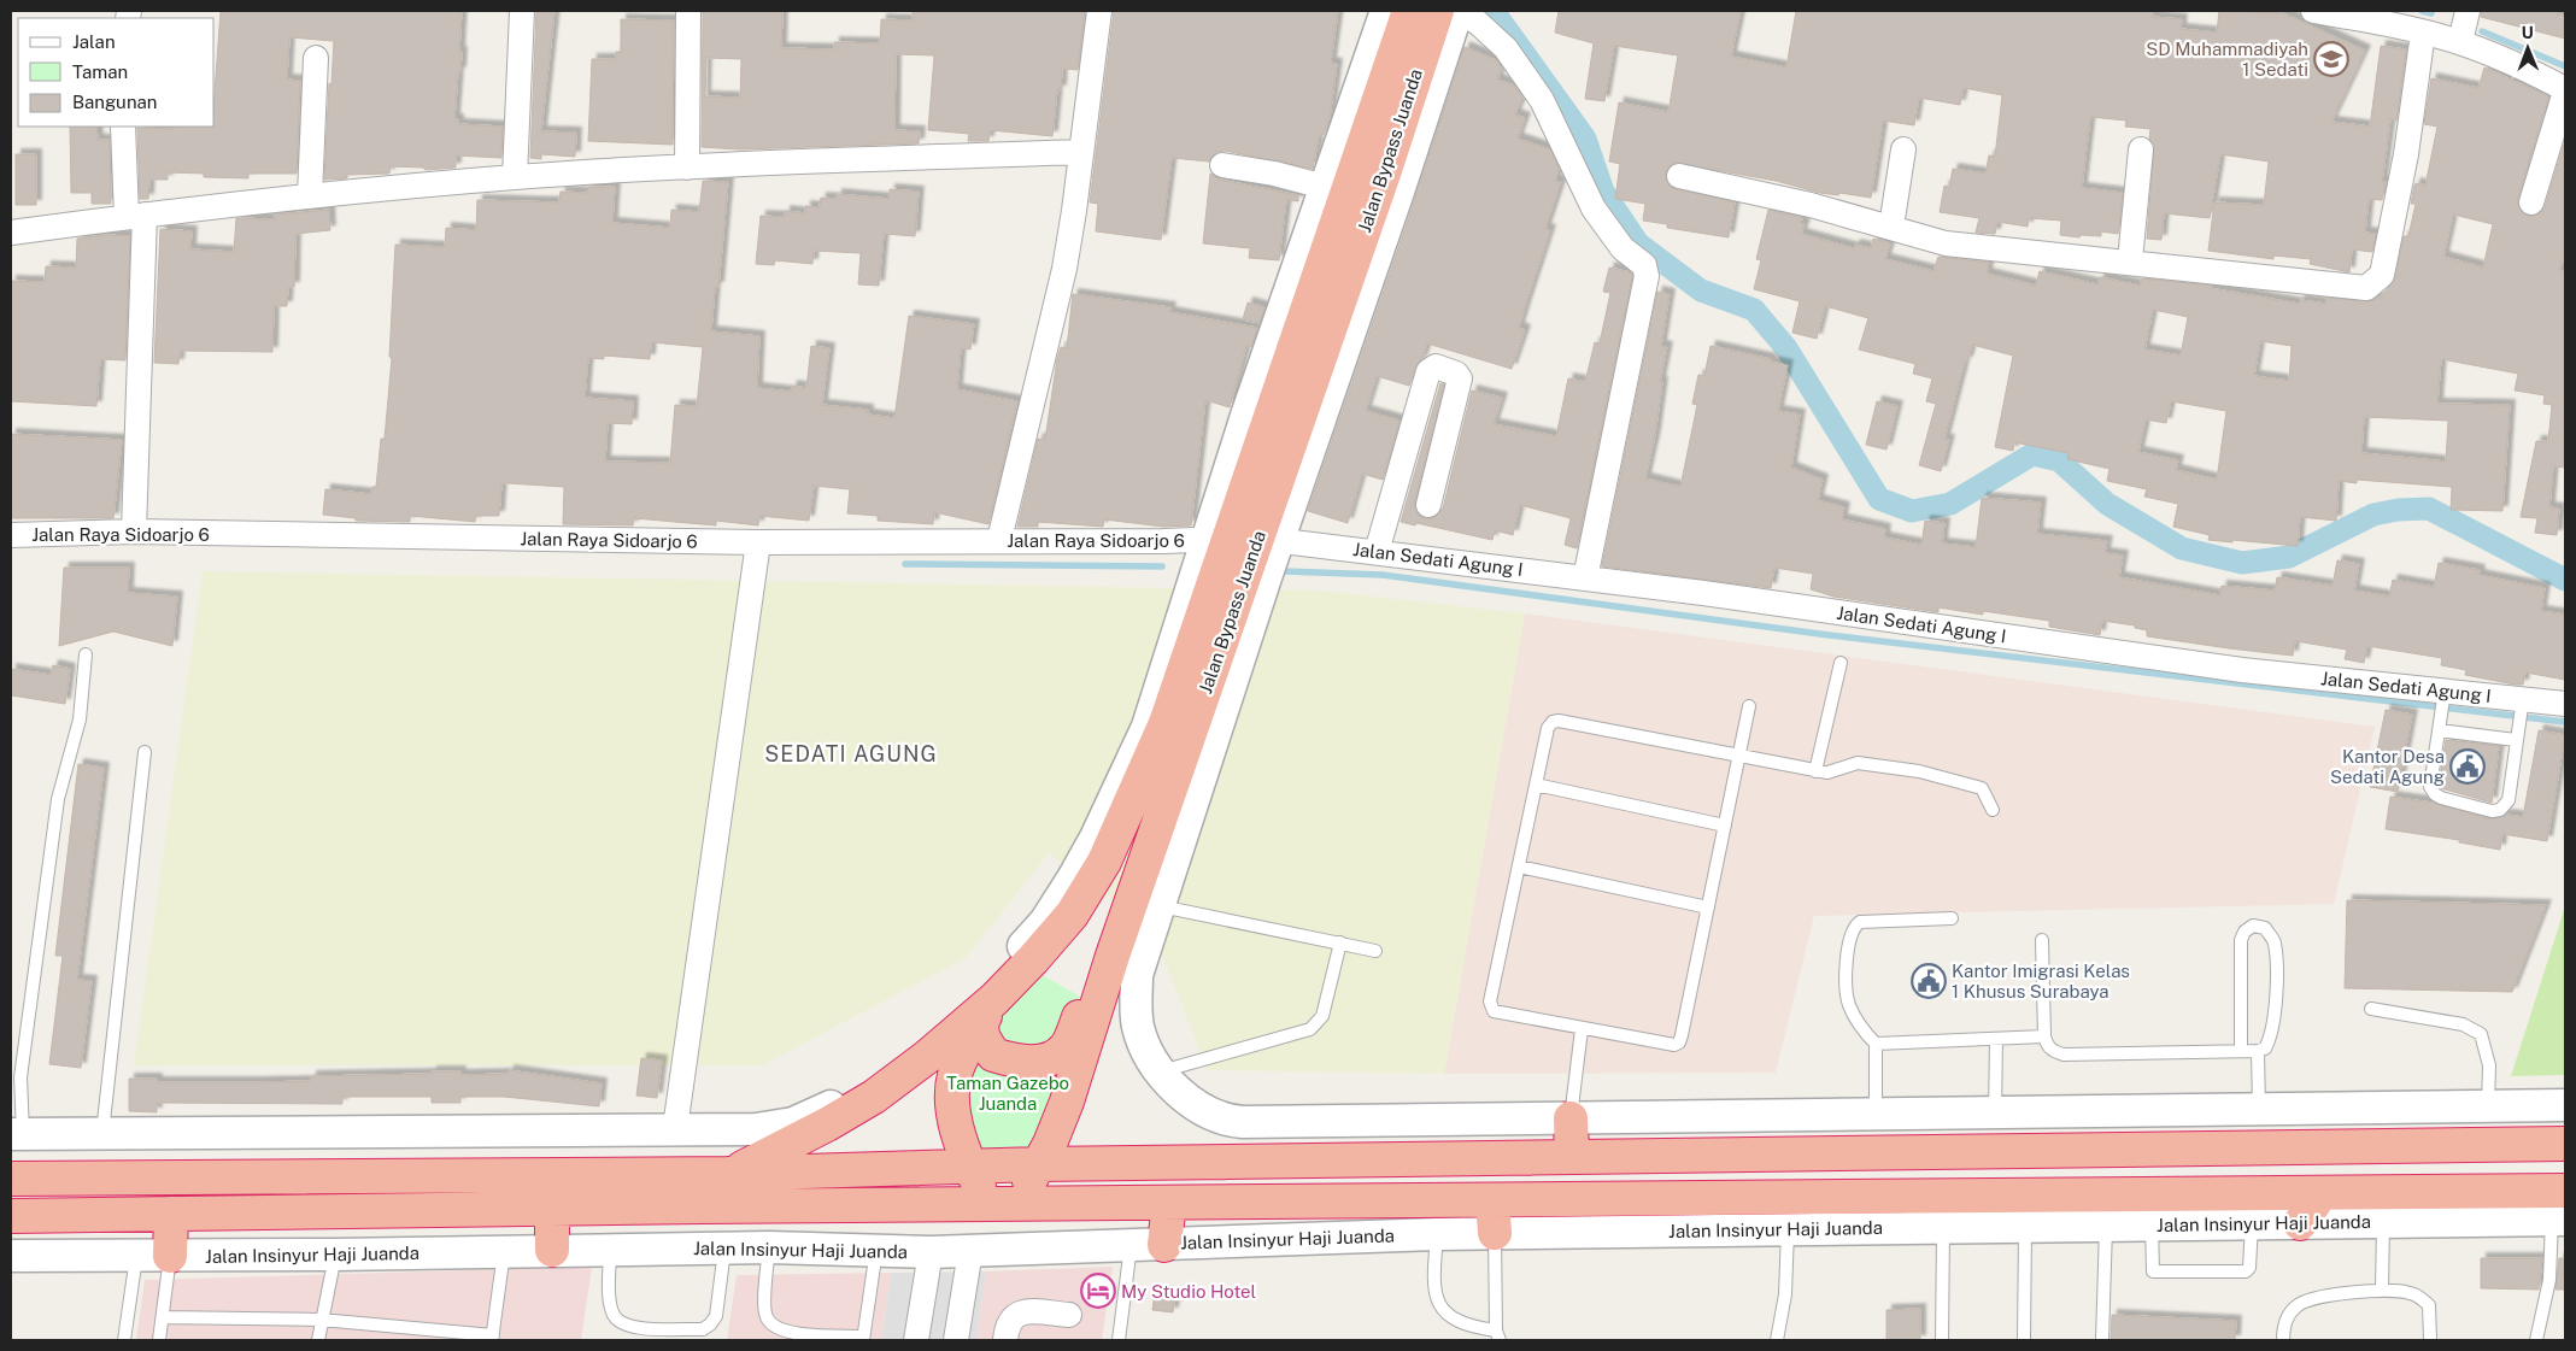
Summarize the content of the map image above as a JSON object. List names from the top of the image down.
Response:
{
  "streets": {
    "highway": ["Jalan Bypass Juanda", "Jalan Insinyur Haji Juanda"],
    "street": ["Jalan Raya Sidoarjo 6", "Jalan Sedati Agung I"]
  },
  "crossings": [
    ["Jalan Bypass Juanda", "Jalan Raya Sidoarjo 6"],
    ["Jalan Bypass Juanda", "Jalan Sedati Agung I"],
    ["Jalan Bypass Juanda", "Jalan Insinyur Haji Juanda"],
    ["Jalan Raya Sidoarjo 6", "Jalan Sedati Agung I"]
  ],
  "districts": ["SEDATI AGUNG"],
  "parks": ["Taman Gazebo Juanda"],
  "places": {
    "school or university": ["SD Muhammadiyah 1 Sedati"],
    "public building": ["Kantor Desa Sedati Agung", "Kantor Imigrasi Kelas 1 Khusus Surabaya"],
    "hotel": ["My Studio Hotel"]
  },
  "legend": ["Jalan", "Taman", "Bangunan"],
  "north": "top"
}
